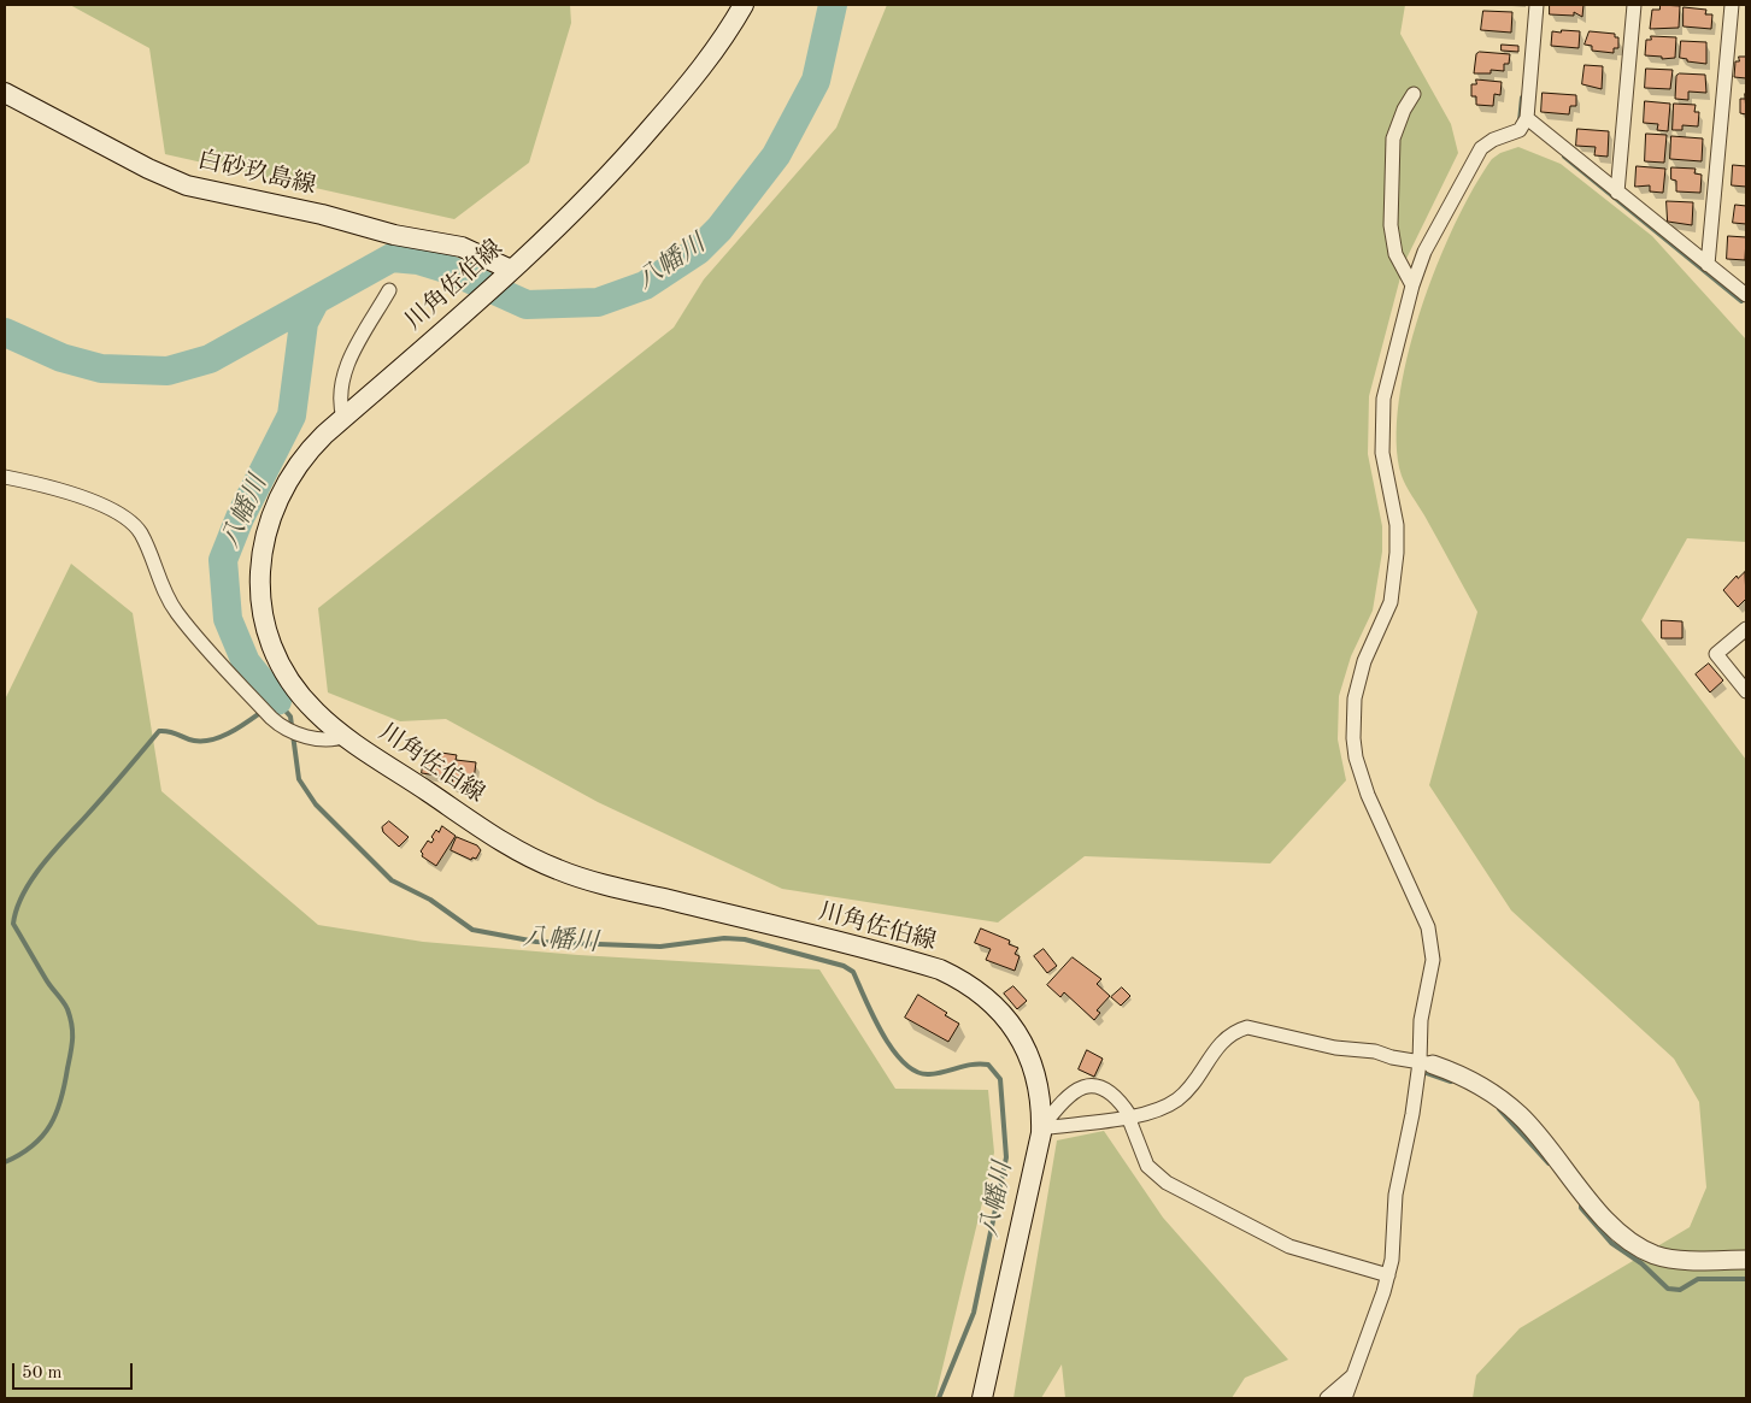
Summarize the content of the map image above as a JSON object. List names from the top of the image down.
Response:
{
  "streets": {
    "main road": ["白砂玖島線", "川角佐伯線"]
  },
  "crossings": [
    ["白砂玖島線", "川角佐伯線"]
  ],
  "water": ["八幡川"],
  "scale_bar": "50 m"
}
